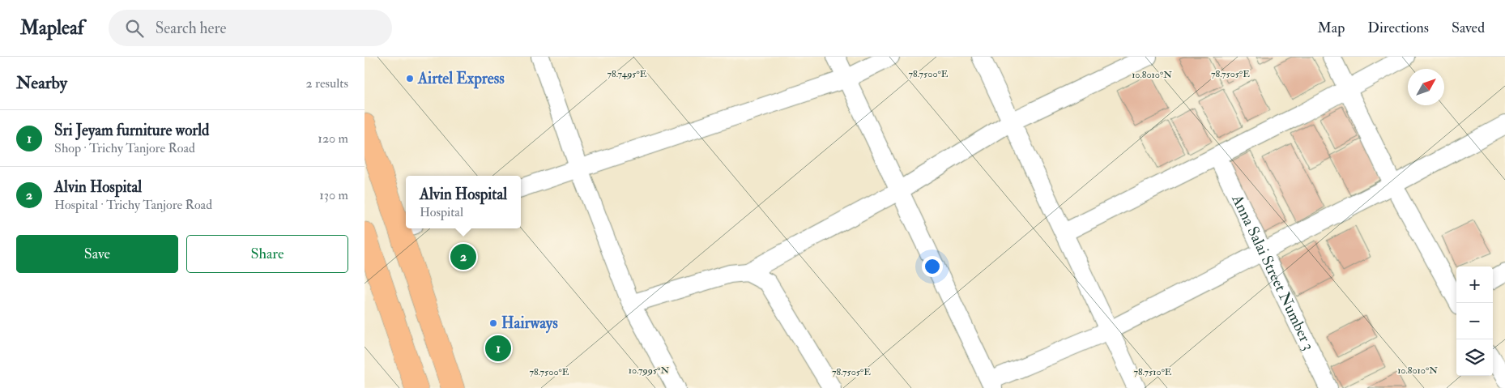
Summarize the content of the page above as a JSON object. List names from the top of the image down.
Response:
{
  "streets": {
    "street": ["Anna Salai Street Number 3"]
  },
  "places": ["Airtel Express", "Hairways"],
  "north": "top right",
  "page": {
    "header": "Mapleaf",
    "search": "Search here",
    "nav": ["Map", "Directions", "Saved"],
    "heading": ["Nearby", "2 results"],
    "list": [
      {
        "mark": "1",
        "name": "Sri Jeyam furniture world",
        "note": "Shop · Trichy Tanjore Road",
        "value": "120 m"
      },
      {
        "mark": "2",
        "name": "Alvin Hospital",
        "note": "Hospital · Trichy Tanjore Road",
        "value": "130 m"
      }
    ],
    "popup": ["Alvin Hospital", "Hospital"],
    "buttons": ["Save", "Share"],
    "pins": ["2", "1"],
    "map_buttons": ["+", "−"]
  },
  "coordinates": [
    "78.7495°E",
    "78.7500°E",
    "78.7505°E",
    "10.8010°N",
    "10.7995°N",
    "78.7510°E"
  ]
}
